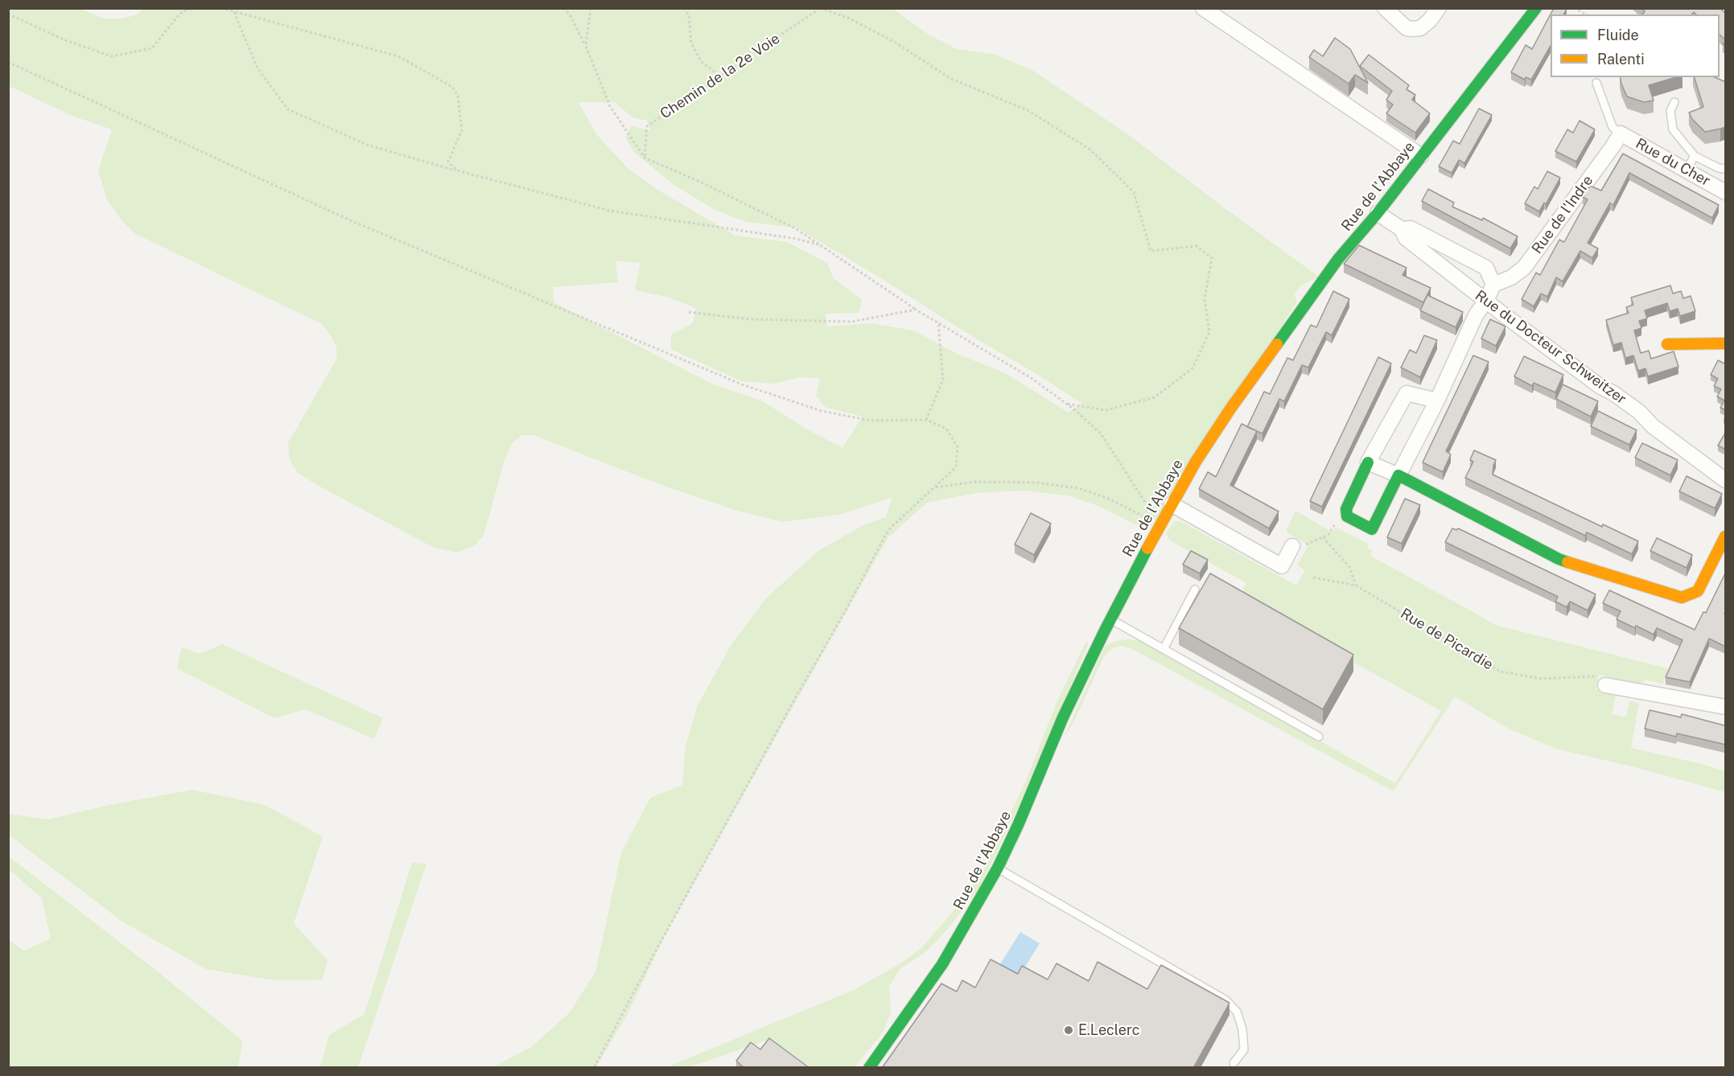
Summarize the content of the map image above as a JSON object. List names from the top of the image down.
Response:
{
  "streets": {
    "street": [
      "Rue du Cher",
      "Rue de l'Abbaye",
      "Rue de l'Indre",
      "Rue du Docteur Schweitzer"
    ],
    "path": ["Chemin de la 2e Voie", "Rue de Picardie"]
  },
  "crossings": [
    ["Rue du Cher", "Rue de l'Indre"],
    ["Rue de l'Abbaye", "Rue du Docteur Schweitzer"]
  ],
  "places": ["E.Leclerc"],
  "legend": ["Fluide", "Ralenti"]
}
